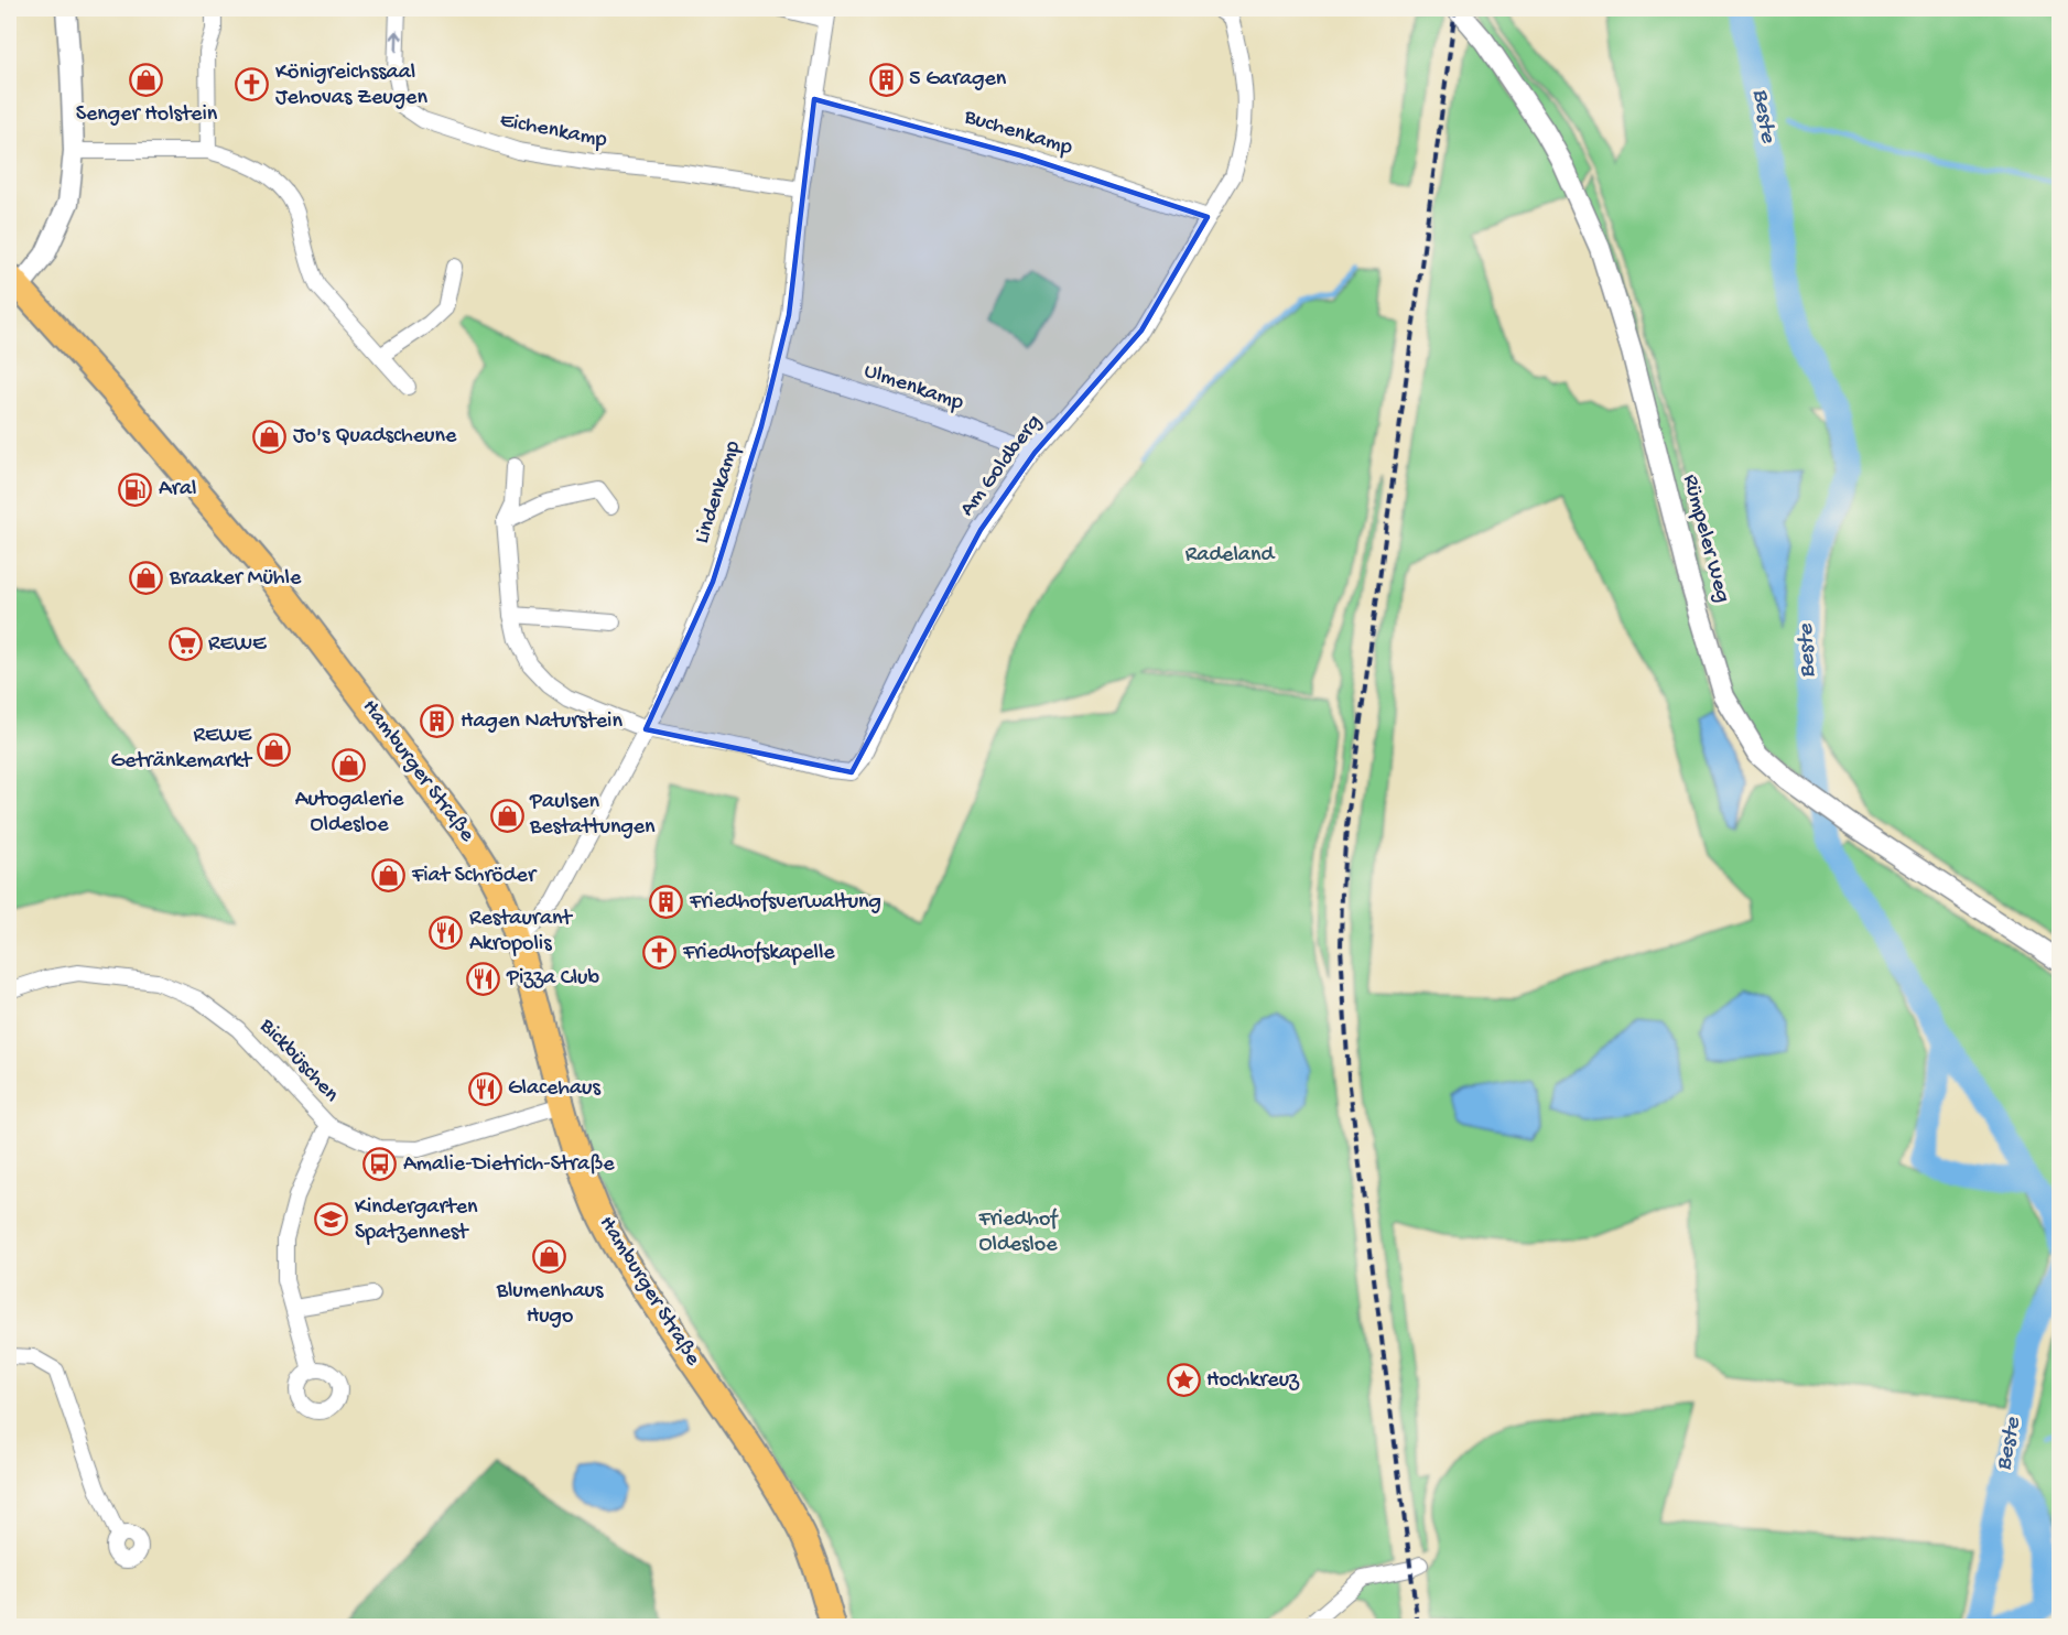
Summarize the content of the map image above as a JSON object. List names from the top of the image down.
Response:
{
  "streets": {
    "main road": ["Hamburger Straße"],
    "street": [
      "Eichenkamp",
      "Buchenkamp",
      "Ulmenkamp",
      "Am Goldberg",
      "Lindenkamp",
      "Rümpeler Weg",
      "Bickbüschen"
    ]
  },
  "crossings": [
    ["Eichenkamp", "Lindenkamp"],
    ["Buchenkamp", "Am Goldberg"],
    ["Buchenkamp", "Lindenkamp"],
    ["Ulmenkamp", "Am Goldberg"],
    ["Ulmenkamp", "Lindenkamp"],
    ["Am Goldberg", "Lindenkamp"],
    ["Lindenkamp", "Hamburger Straße"],
    ["Hamburger Straße", "Bickbüschen"]
  ],
  "one_way": ["Eichenkamp"],
  "water": ["Beste"],
  "parks": ["Radeland", "Friedhof Oldesloe"],
  "places": {
    "building": ["5 Garagen", "Hagen Naturstein", "Friedhofsverwaltung"],
    "shop": [
      "Senger Holstein",
      "Jo's Quadscheune",
      "Braaker Mühle",
      "REWE Getränkemarkt",
      "Autogalerie Oldesloe",
      "Paulsen Bestattungen",
      "Fiat Schröder",
      "Blumenhaus Hugo"
    ],
    "church": ["Königreichssaal Jehovas Zeugen", "Friedhofskapelle"],
    "fuel station": ["Aral"],
    "supermarket": ["REWE"],
    "restaurant": ["Restaurant Akropolis", "Pizza Club", "Glacehaus"],
    "bus stop": ["Amalie-Dietrich-Straße"],
    "school or university": ["Kindergarten Spatzennest"],
    "place": ["Hochkreuz"]
  }
}
